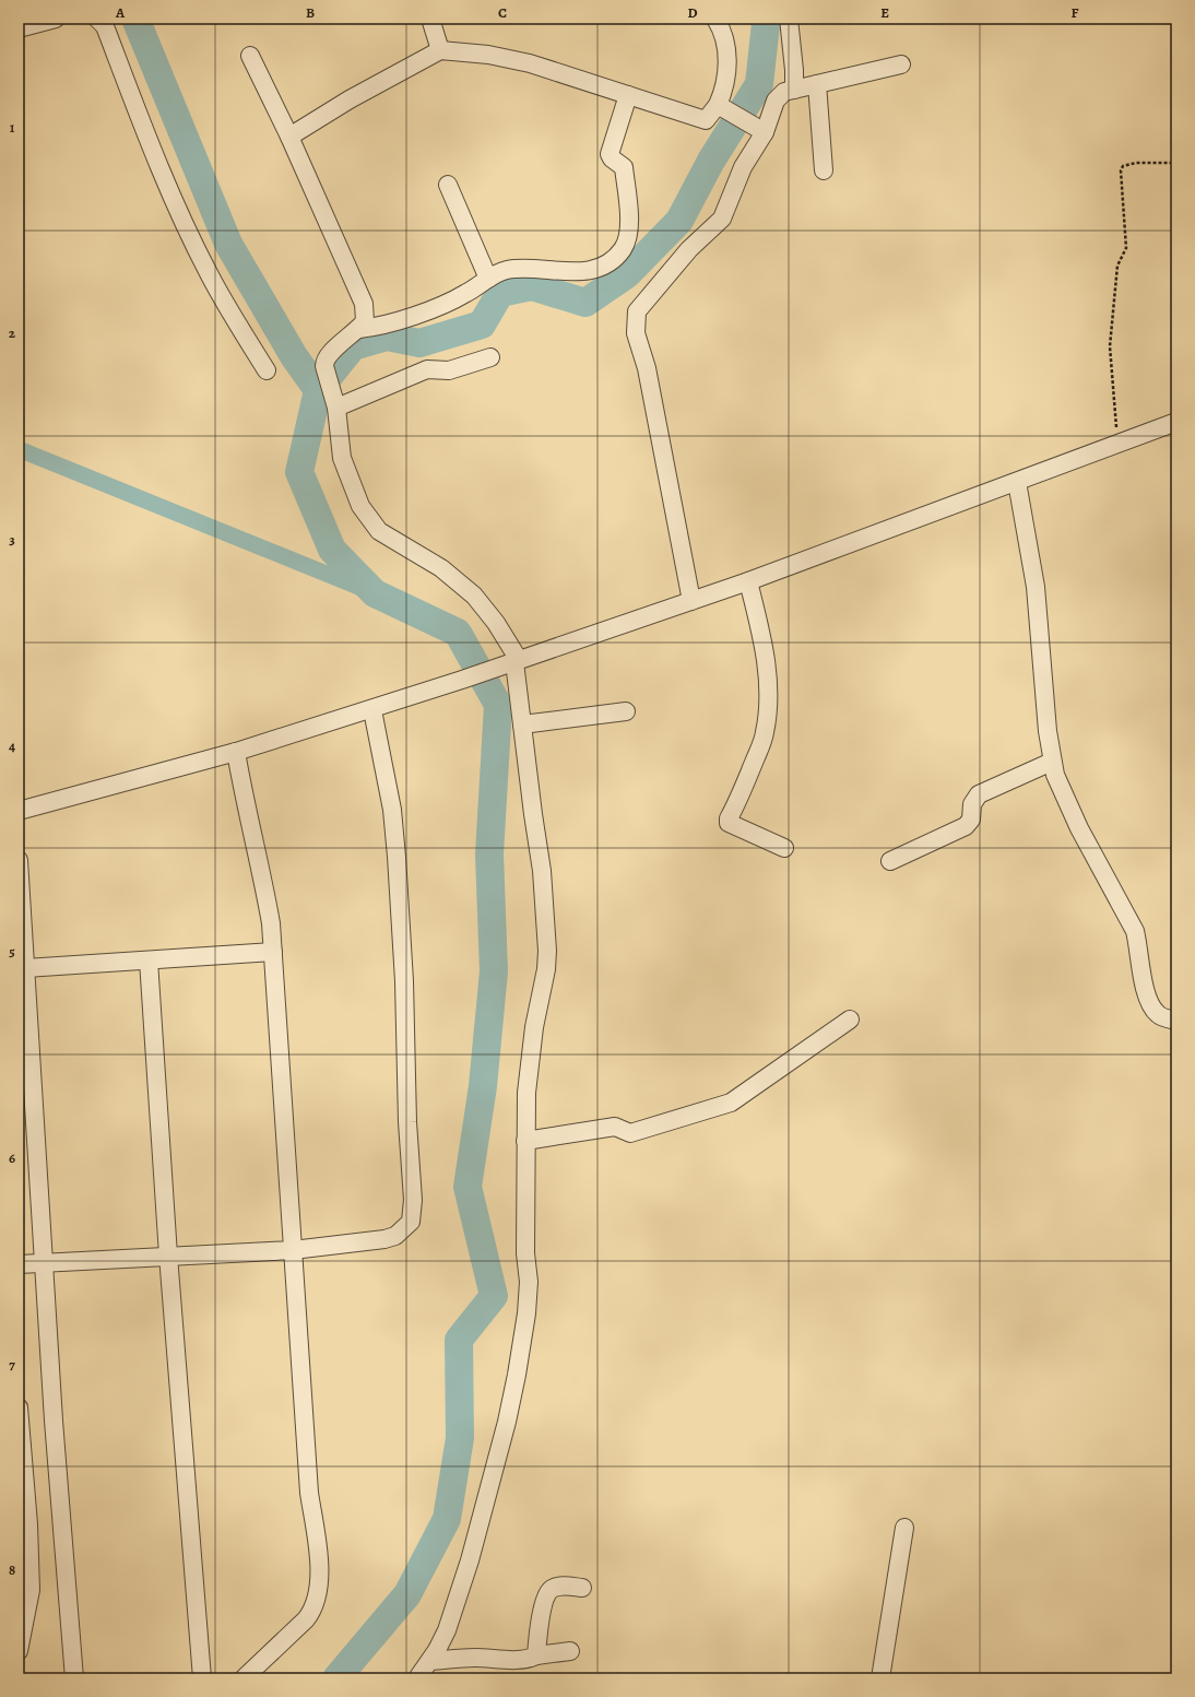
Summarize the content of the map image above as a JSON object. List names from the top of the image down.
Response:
{
  "grid": {
    "columns": [
      "A",
      "B",
      "C",
      "D",
      "E",
      "F"
    ],
    "rows": [
      "1",
      "2",
      "3",
      "4",
      "5",
      "6",
      "7",
      "8"
    ]
  }
}
